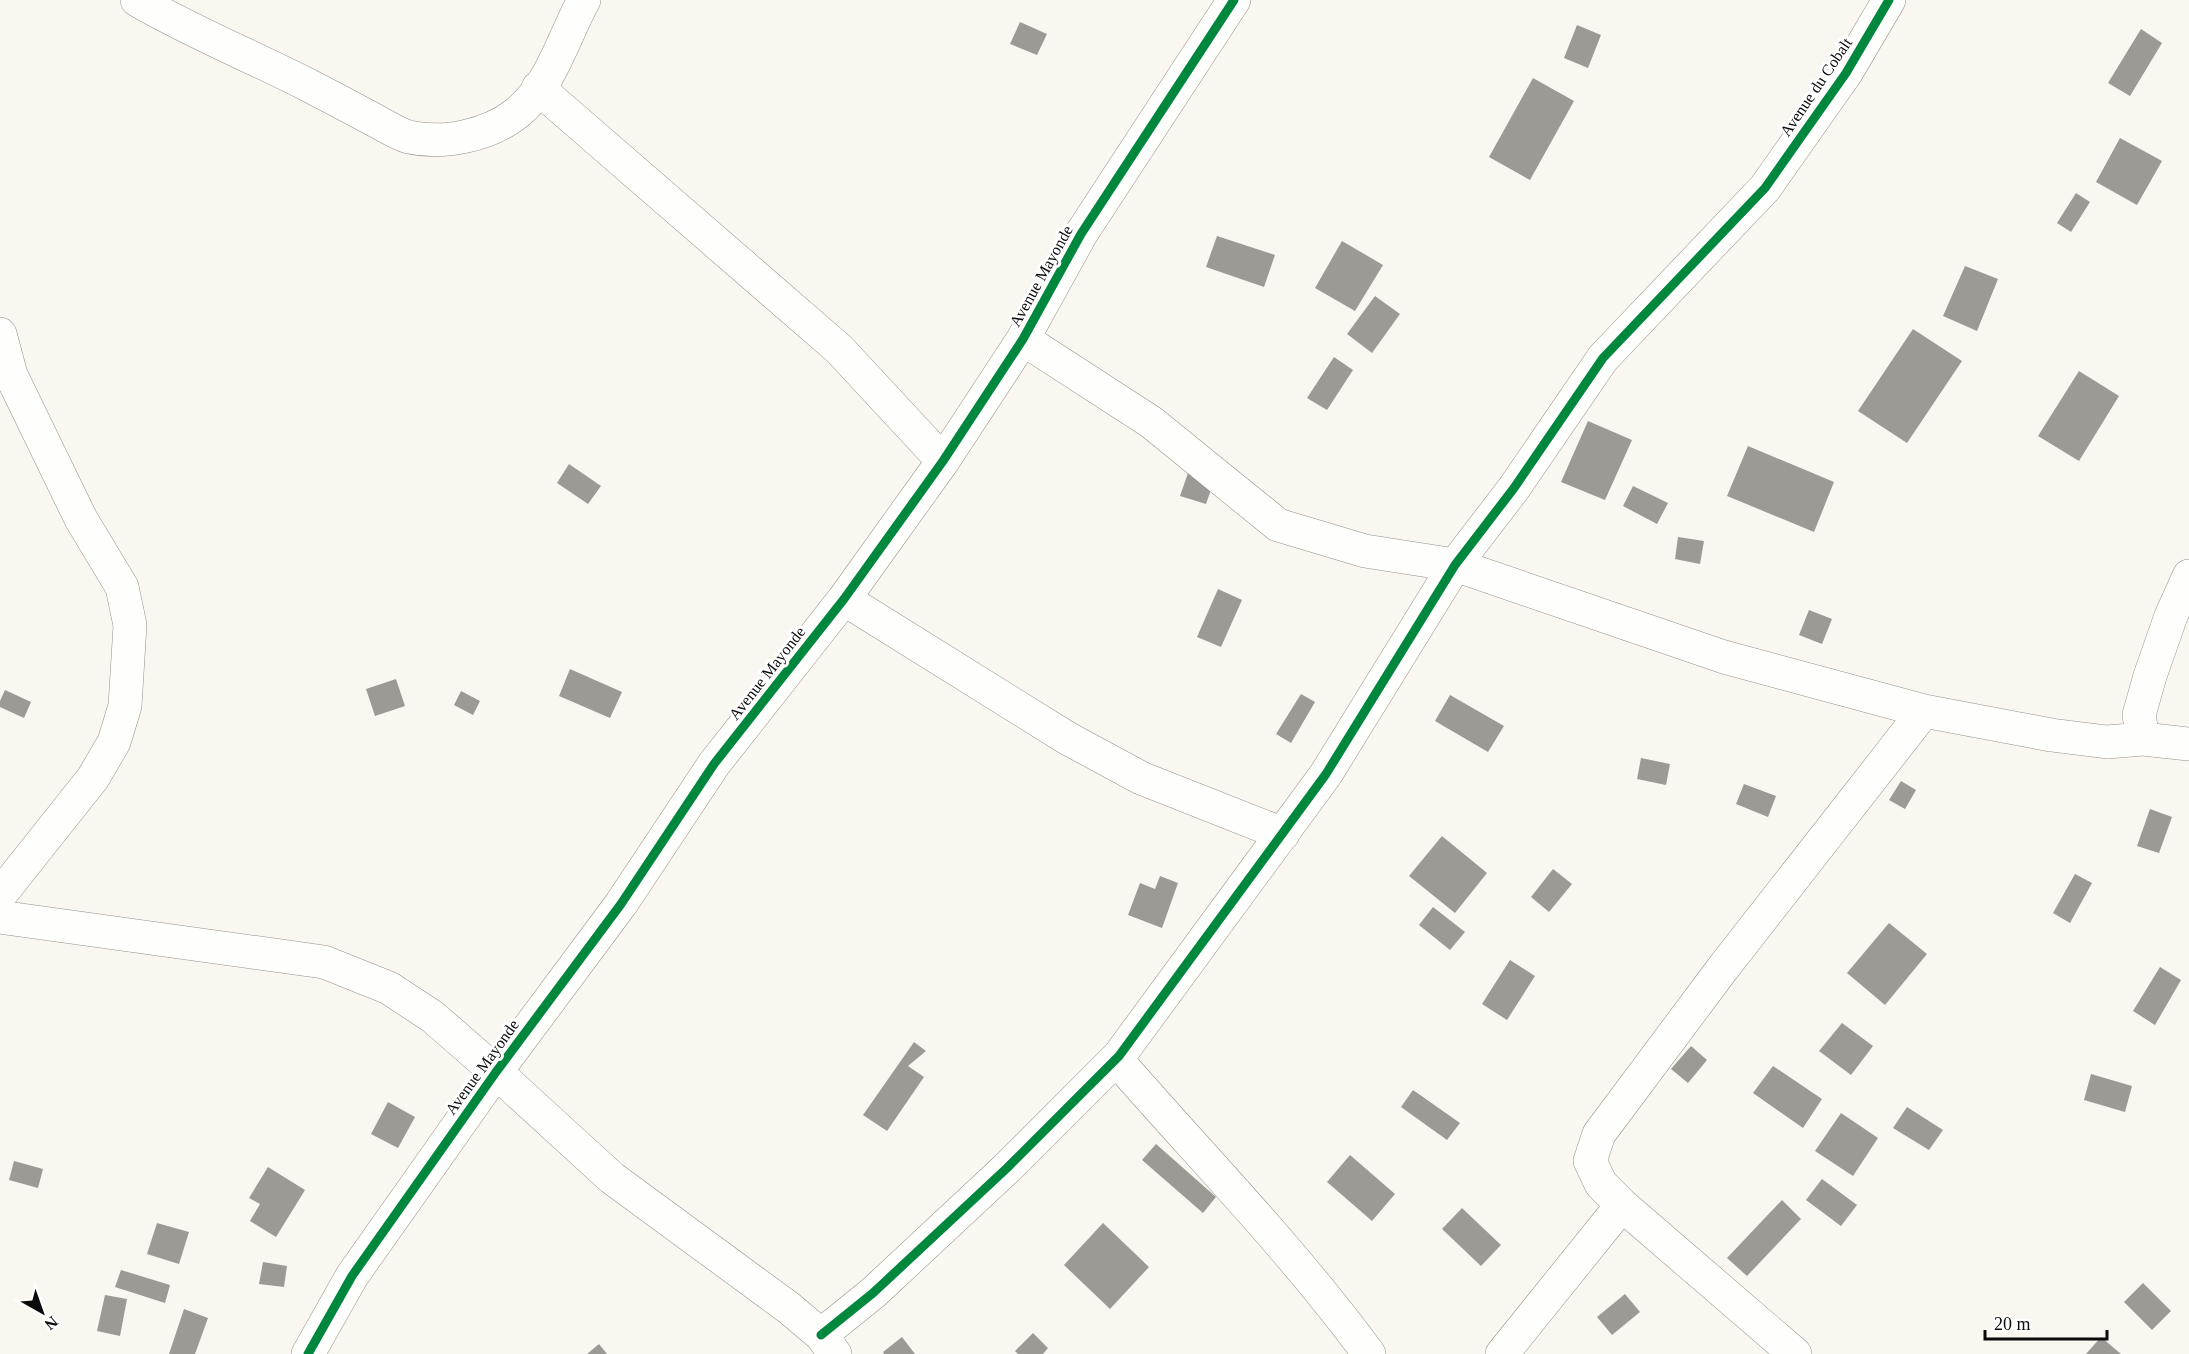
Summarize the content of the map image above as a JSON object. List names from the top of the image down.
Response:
{
  "streets": {
    "street": ["Avenue du Cobalt", "Avenue Mayonde"]
  },
  "scale_bar": "20 m",
  "north": "bottom right"
}
